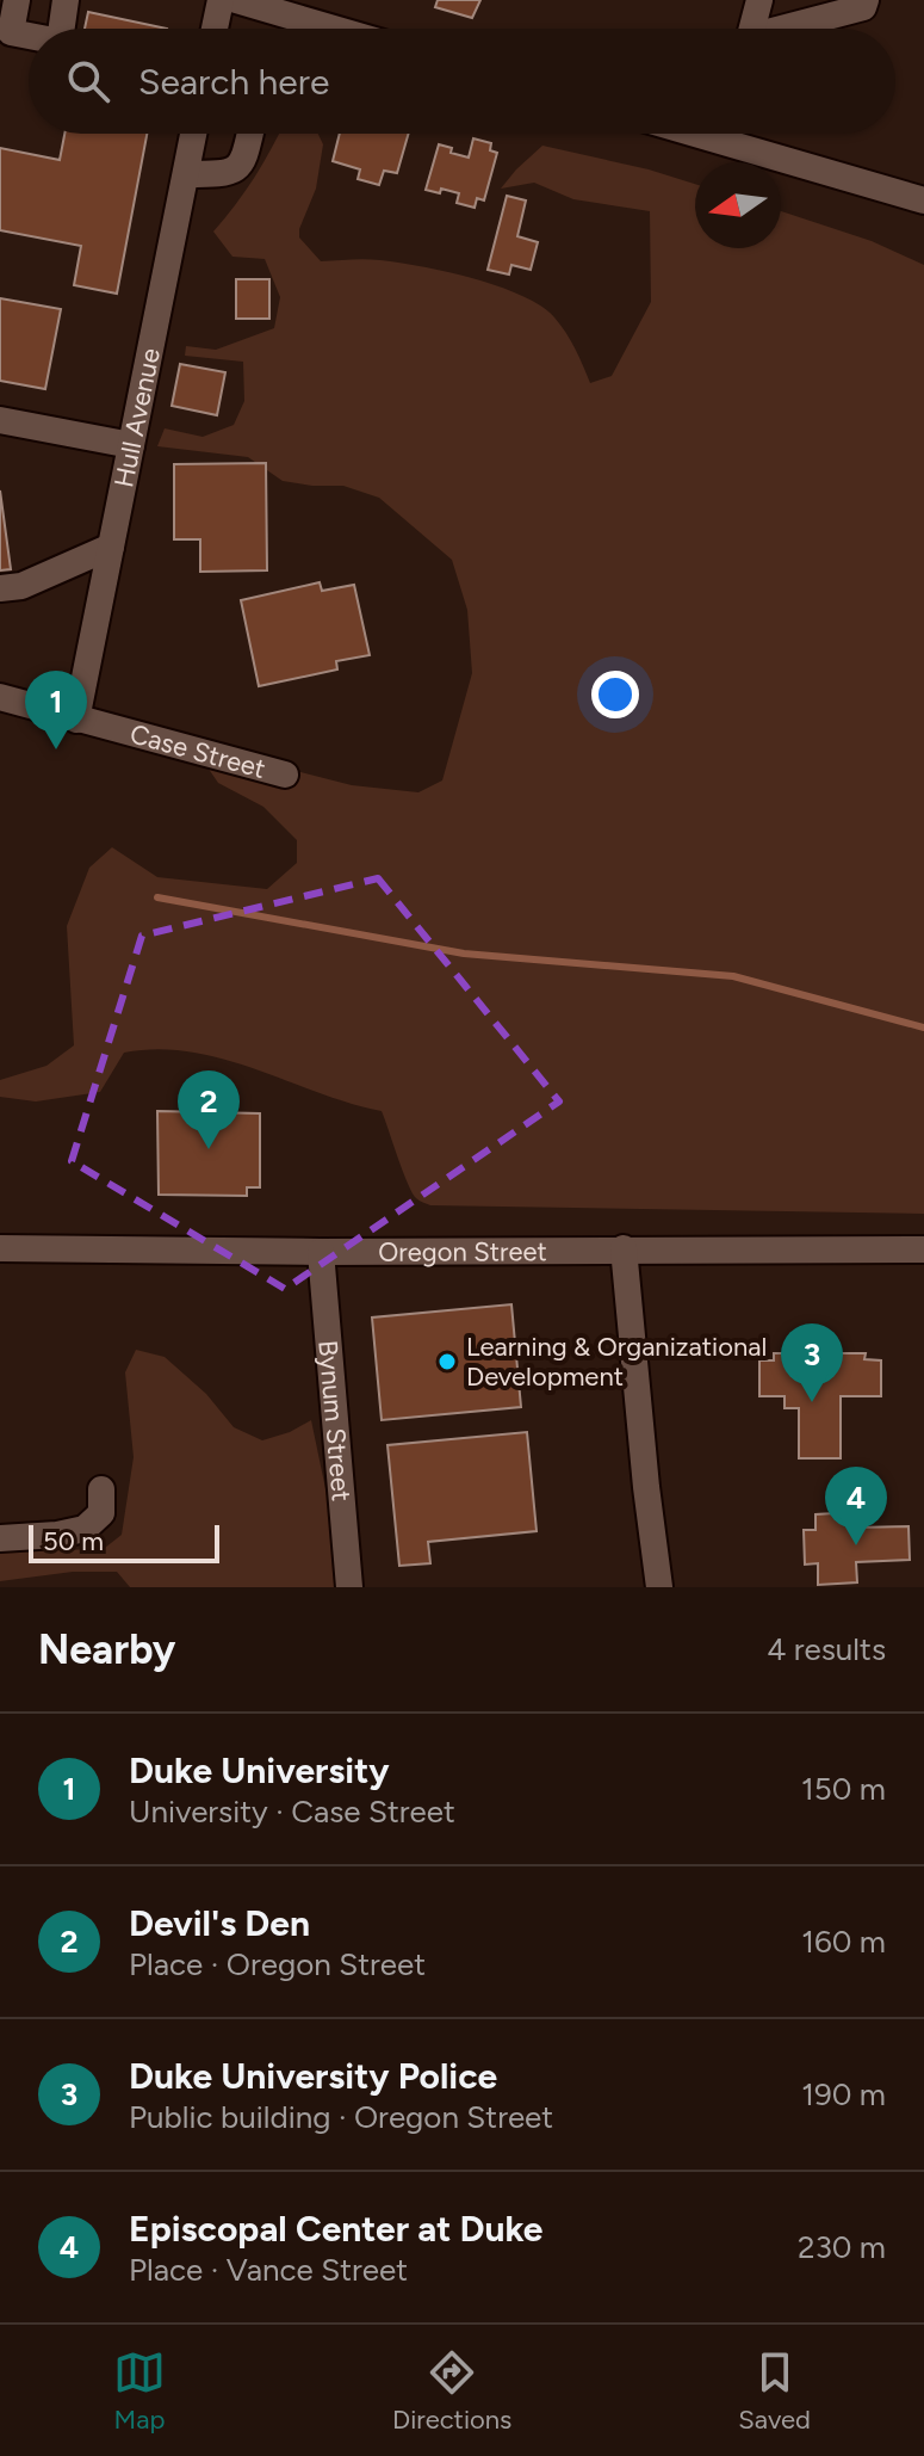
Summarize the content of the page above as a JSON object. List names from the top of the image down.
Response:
{
  "streets": {
    "street": [
      "Hull Avenue",
      "Case Street",
      "Oregon Street",
      "Bynum Street"
    ]
  },
  "crossings": [
    ["Hull Avenue", "Case Street"],
    ["Oregon Street", "Bynum Street"]
  ],
  "places": ["Learning & Organizational Development"],
  "scale_bar": "50 m",
  "north": "left",
  "page": {
    "search": "Search here",
    "pins": [
      "1",
      "2",
      "3",
      "4"
    ],
    "scale": "50 m",
    "heading": ["Nearby", "4 results"],
    "list": [
      {
        "mark": "1",
        "name": "Duke University",
        "note": "University · Case Street",
        "value": "150 m"
      },
      {
        "mark": "2",
        "name": "Devil's Den",
        "note": "Place · Oregon Street",
        "value": "160 m"
      },
      {
        "mark": "3",
        "name": "Duke University Police",
        "note": "Public building · Oregon Street",
        "value": "190 m"
      },
      {
        "mark": "4",
        "name": "Episcopal Center at Duke",
        "note": "Place · Vance Street",
        "value": "230 m"
      }
    ],
    "nav": ["Map", "Directions", "Saved"]
  }
}
